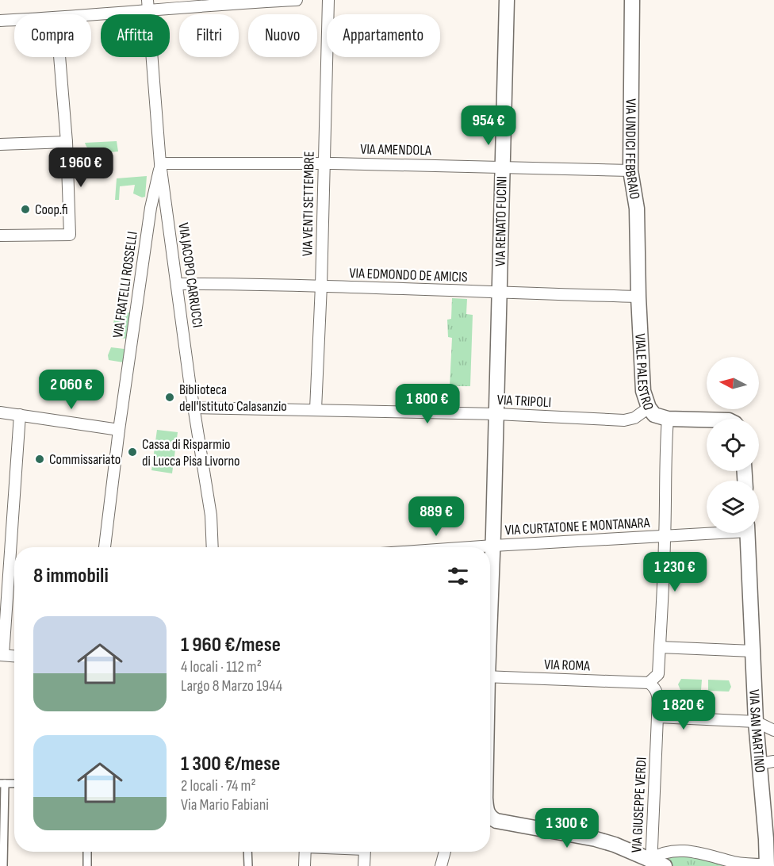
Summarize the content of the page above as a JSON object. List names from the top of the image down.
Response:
{
  "streets": {
    "main road": [
      "VIA UNDICI FEBBRAIO",
      "VIA RENATO FUCINI",
      "VIALE PALESTRO",
      "VIA SAN MARTINO"
    ],
    "street": [
      "VIA AMENDOLA",
      "VIA VENTI SETTEMBRE",
      "VIA JACOPO CARRUCCI",
      "VIA EDMONDO DE AMICIS",
      "VIA FRATELLI ROSSELLI",
      "VIA TRIPOLI",
      "VIA CURTATONE E MONTANARA",
      "VIA ROMA",
      "VIA GIUSEPPE VERDI"
    ]
  },
  "crossings": [
    ["VIA UNDICI FEBBRAIO", "VIA AMENDOLA"],
    ["VIA UNDICI FEBBRAIO", "VIA EDMONDO DE AMICIS"],
    ["VIA UNDICI FEBBRAIO", "VIALE PALESTRO"],
    ["VIA AMENDOLA", "VIA VENTI SETTEMBRE"],
    ["VIA AMENDOLA", "VIA RENATO FUCINI"],
    ["VIA AMENDOLA", "VIA JACOPO CARRUCCI"],
    ["VIA AMENDOLA", "VIA FRATELLI ROSSELLI"],
    ["VIA VENTI SETTEMBRE", "VIA EDMONDO DE AMICIS"],
    ["VIA VENTI SETTEMBRE", "VIA TRIPOLI"],
    ["VIA RENATO FUCINI", "VIA EDMONDO DE AMICIS"],
    ["VIA RENATO FUCINI", "VIA TRIPOLI"],
    ["VIA RENATO FUCINI", "VIA CURTATONE E MONTANARA"],
    ["VIA JACOPO CARRUCCI", "VIA EDMONDO DE AMICIS"],
    ["VIA JACOPO CARRUCCI", "VIA FRATELLI ROSSELLI"],
    ["VIA JACOPO CARRUCCI", "VIA TRIPOLI"],
    ["VIA EDMONDO DE AMICIS", "VIALE PALESTRO"],
    ["VIALE PALESTRO", "VIA TRIPOLI"],
    ["VIA ROMA", "VIA GIUSEPPE VERDI"]
  ],
  "places": [
    "Coop.fi",
    "Biblioteca dell'Istituto Calasanzio",
    "Cassa di Risparmio di Lucca Pisa Livorno",
    "Commissariato"
  ],
  "north": "left",
  "page": {
    "chip": [
      "Compra",
      "Affitta",
      "Filtri",
      "Nuovo",
      "Appartamento"
    ],
    "price": [
      "954 €",
      "1 960 €",
      "2 060 €",
      "1 800 €",
      "889 €",
      "1 230 €",
      "1 820 €",
      "1 300 €"
    ],
    "heading": "8 immobili",
    "list": [
      {
        "name": "1 960 €/mese",
        "note": "4 locali · 112 m² · Largo 8 Marzo 1944"
      },
      {
        "name": "1 300 €/mese",
        "note": "2 locali · 74 m² · Via Mario Fabiani"
      }
    ]
  }
}
